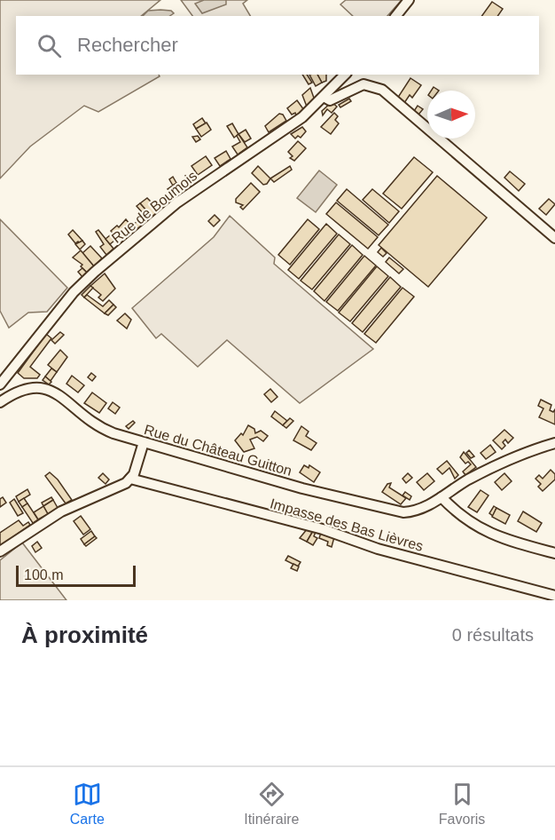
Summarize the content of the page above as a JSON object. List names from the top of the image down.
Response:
{
  "streets": {
    "street": ["Rue de Boumois", "Rue du Château Guitton", "Impasse des Bas Lièvres"]
  },
  "scale_bar": "100 m",
  "north": "right",
  "page": {
    "search": "Rechercher",
    "scale": "100 m",
    "heading": ["À proximité", "0 résultats"],
    "nav": ["Carte", "Itinéraire", "Favoris"]
  }
}
